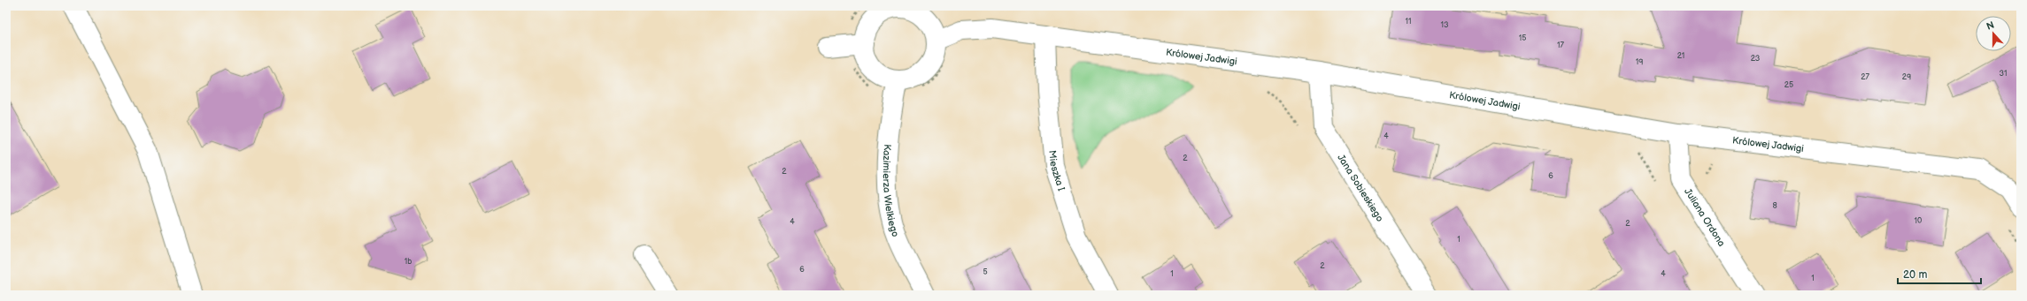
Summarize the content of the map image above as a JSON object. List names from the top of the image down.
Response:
{
  "streets": {
    "street": [
      "Królowej Jadwigi",
      "Mieszka I",
      "Jana Sobieskiego",
      "Kazimierza Wielkiego",
      "Juliana Ordona"
    ]
  },
  "crossings": [
    ["Królowej Jadwigi", "Mieszka I"],
    ["Królowej Jadwigi", "Jana Sobieskiego"],
    ["Królowej Jadwigi", "Kazimierza Wielkiego"],
    ["Królowej Jadwigi", "Juliana Ordona"]
  ],
  "house_numbers": [
    "11",
    "13",
    "15",
    "17",
    "21",
    "23",
    "19",
    "31",
    "27",
    "29",
    "25",
    "4",
    "2",
    "2",
    "6",
    "8",
    "10",
    "4",
    "2",
    "1",
    "1b",
    "2",
    "6",
    "5",
    "1",
    "4",
    "1"
  ],
  "scale_bar": "20 m",
  "north": "top"
}
